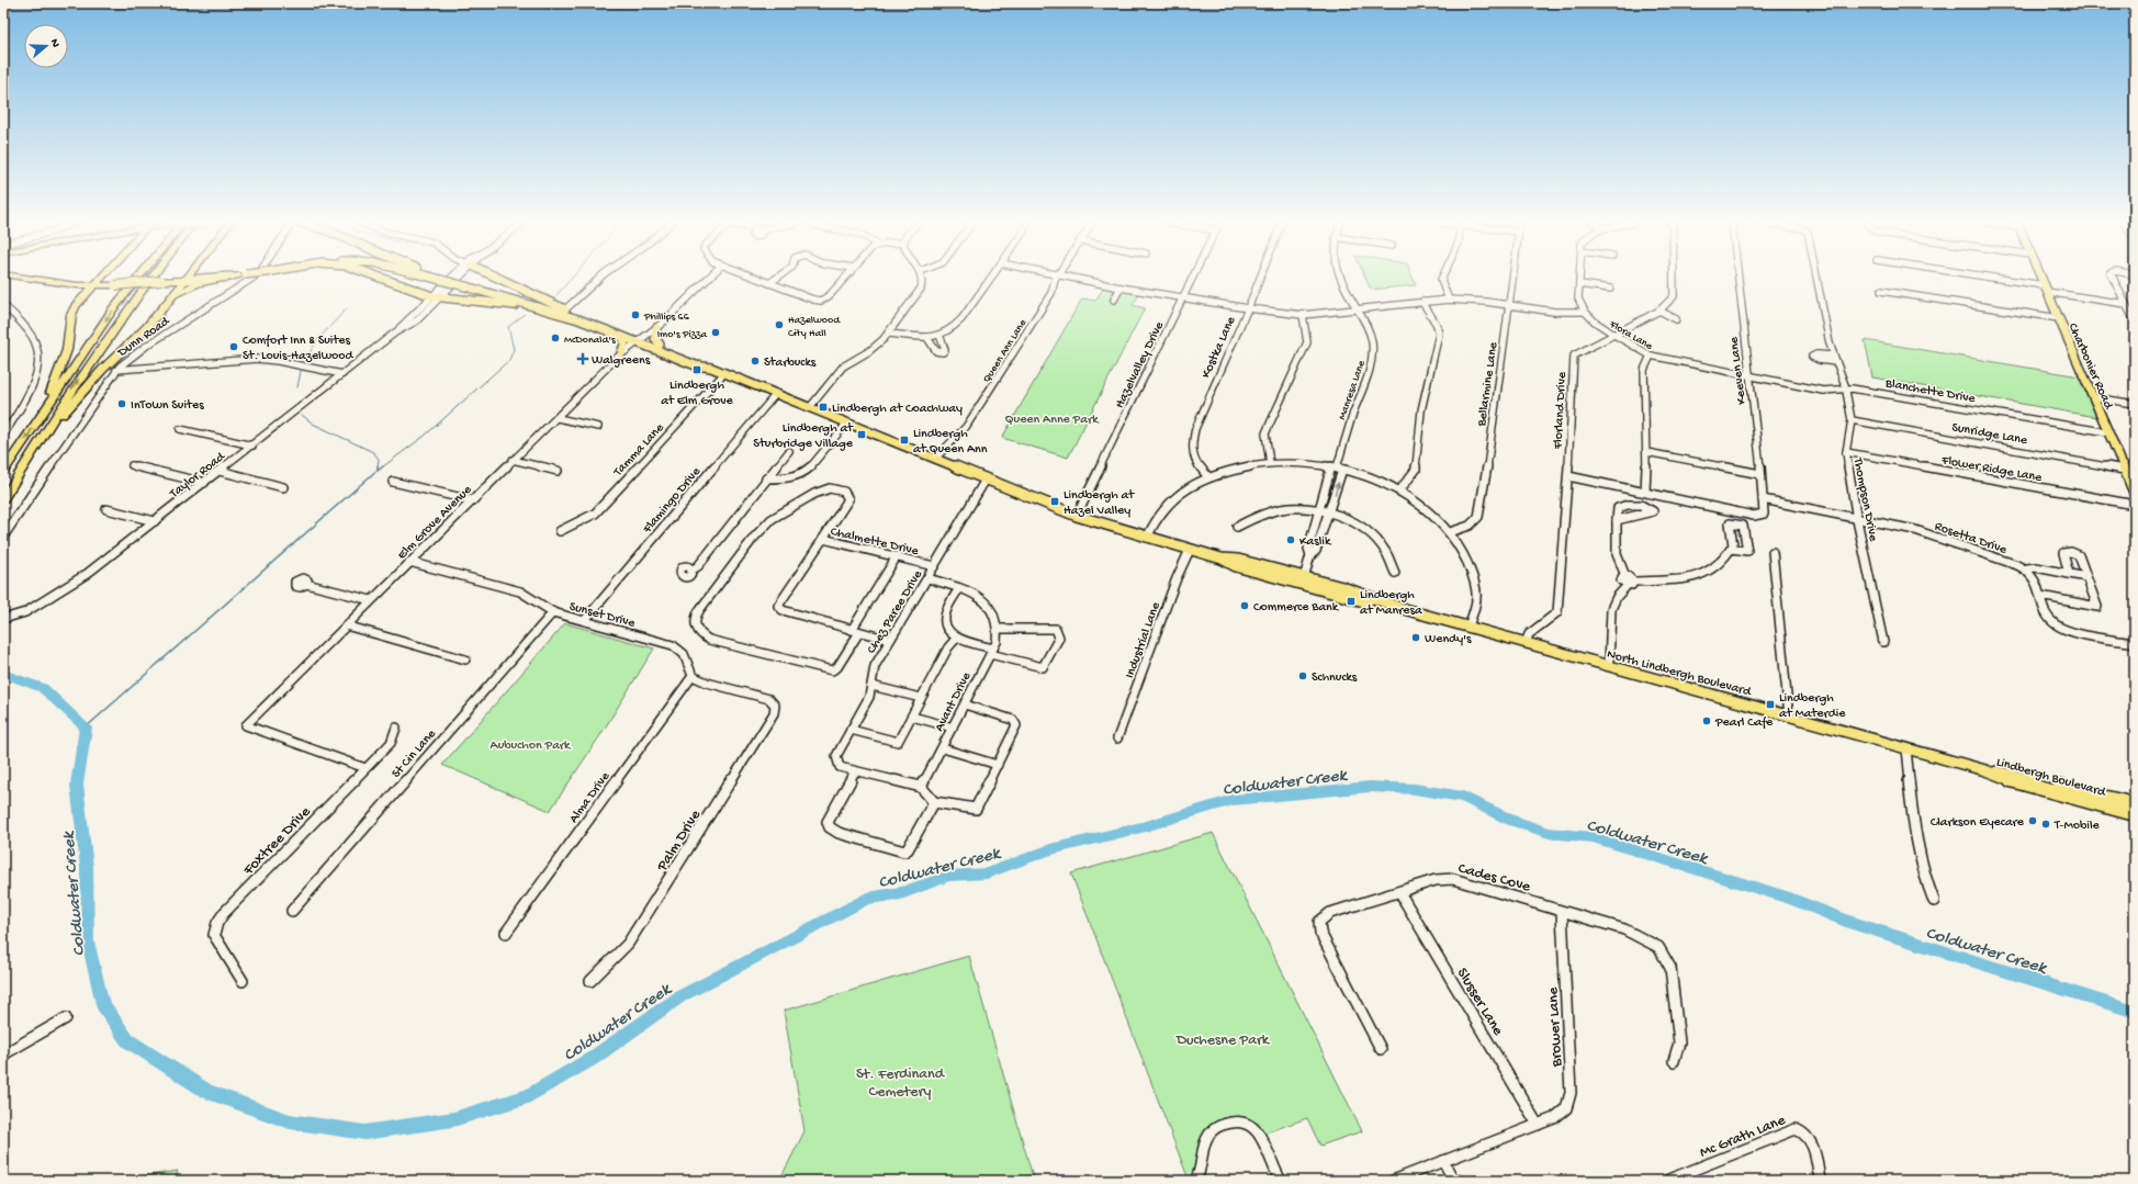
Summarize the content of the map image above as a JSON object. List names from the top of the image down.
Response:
{
  "streets": {
    "highway": ["North Lindbergh Boulevard"],
    "main road": ["Charbonier Road", "Lindbergh Boulevard"],
    "street": [
      "Flora Lane",
      "Dunn Road",
      "Kostka Lane",
      "Queen Ann Lane",
      "Hazelvalley Drive",
      "Keeven Lane",
      "Bellarmine Lane",
      "Manresa Lane",
      "Blanchette Drive",
      "Florland Drive",
      "Sunridge Lane",
      "Tamma Lane",
      "Flower Ridge Lane",
      "Taylor Road",
      "Flamingo Drive",
      "Thompson Drive",
      "Elm Grove Avenue",
      "Rosetta Drive",
      "Chalmette Drive",
      "Chez Paree Drive",
      "Sunset Drive",
      "Industrial Lane",
      "Avant Drive",
      "St Cin Lane",
      "Alma Drive",
      "Foxtree Drive",
      "Palm Drive",
      "Cades Cove",
      "Slusser Lane",
      "Brower Lane",
      "Mc Grath Lane"
    ]
  },
  "crossings": [
    ["Flora Lane", "Keeven Lane"],
    ["Flora Lane", "Blanchette Drive"],
    ["Flora Lane", "Florland Drive"],
    ["Queen Ann Lane", "North Lindbergh Boulevard"],
    ["Hazelvalley Drive", "North Lindbergh Boulevard"],
    ["Charbonier Road", "Blanchette Drive"],
    ["Charbonier Road", "Sunridge Lane"],
    ["Keeven Lane", "Blanchette Drive"],
    ["Keeven Lane", "Rosetta Drive"],
    ["Manresa Lane", "North Lindbergh Boulevard"],
    ["Blanchette Drive", "Thompson Drive"],
    ["Florland Drive", "North Lindbergh Boulevard"],
    ["Sunridge Lane", "Thompson Drive"],
    ["Tamma Lane", "North Lindbergh Boulevard"],
    ["Flower Ridge Lane", "Thompson Drive"],
    ["Flamingo Drive", "Sunset Drive"],
    ["Flamingo Drive", "North Lindbergh Boulevard"],
    ["Thompson Drive", "Rosetta Drive"],
    ["Elm Grove Avenue", "Sunset Drive"],
    ["Elm Grove Avenue", "North Lindbergh Boulevard"],
    ["Elm Grove Avenue", "Foxtree Drive"],
    ["Chalmette Drive", "Chez Paree Drive"],
    ["Chez Paree Drive", "North Lindbergh Boulevard"],
    ["Sunset Drive", "St Cin Lane"],
    ["Sunset Drive", "Alma Drive"],
    ["Sunset Drive", "Palm Drive"],
    ["Industrial Lane", "North Lindbergh Boulevard"],
    ["North Lindbergh Boulevard", "Lindbergh Boulevard"],
    ["Alma Drive", "Palm Drive"],
    ["Cades Cove", "Slusser Lane"],
    ["Cades Cove", "Brower Lane"],
    ["Slusser Lane", "Brower Lane"]
  ],
  "water": ["Coldwater Creek"],
  "parks": [
    "Queen Anne Park",
    "Aubuchon Park",
    "Duchesne Park",
    "St. Ferdinand Cemetery"
  ],
  "places": {
    "other": [
      "Phillips 66",
      "Hazelwood City Hall",
      "Imo's Pizza",
      "McDonald's",
      "Comfort Inn & Suites St. Louis-Hazelwood",
      "Starbucks",
      "InTown Suites",
      "Kaslik",
      "Commerce Bank",
      "Wendy's",
      "Schnucks",
      "Pearl Cafe",
      "Clarkson Eyecare",
      "T-Mobile"
    ],
    "health": ["Walgreens"],
    "transit": [
      "Lindbergh at Elm Grove",
      "Lindbergh at Coachway",
      "Lindbergh at Sturbridge Village",
      "Lindbergh at Queen Ann",
      "Lindbergh at Hazel Valley",
      "Lindbergh at Manresa",
      "Lindbergh at Materdie"
    ]
  },
  "north": "right"
}
